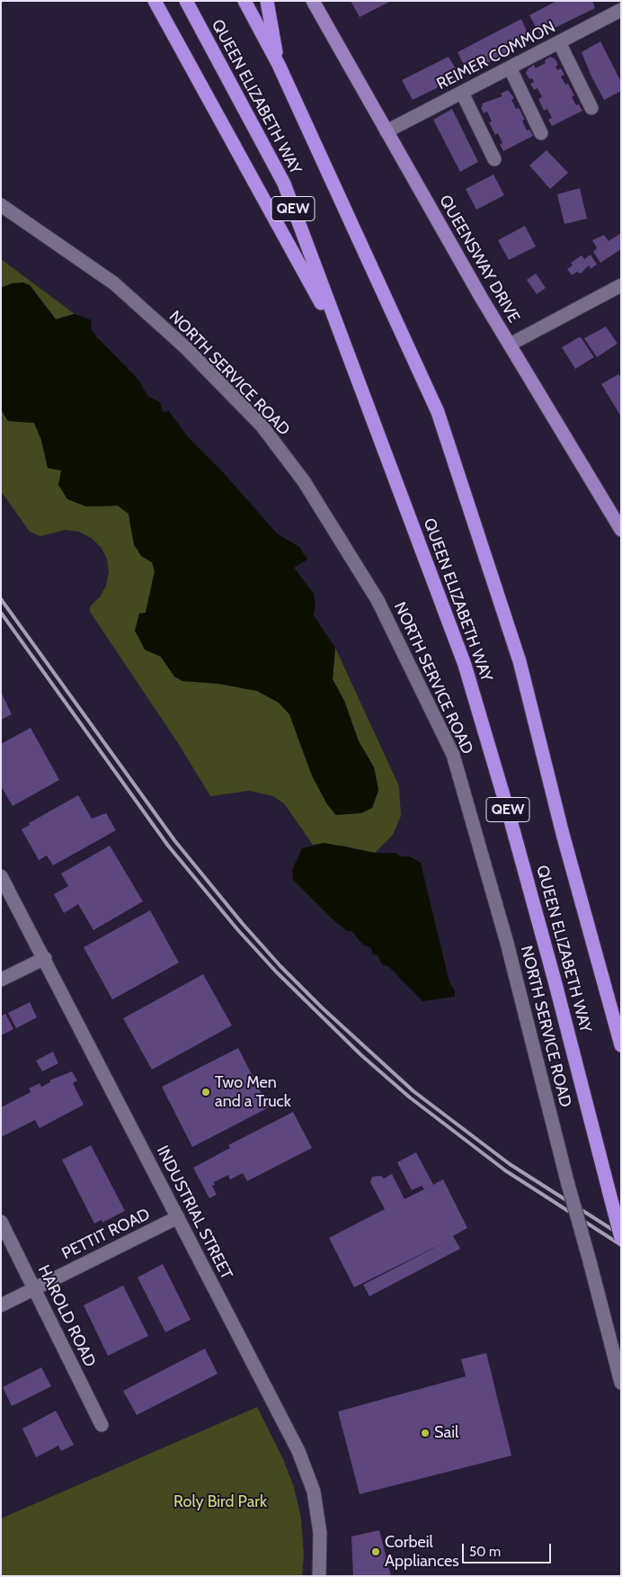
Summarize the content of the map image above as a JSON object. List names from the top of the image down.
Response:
{
  "streets": {
    "highway": ["QUEEN ELIZABETH WAY", "QEW"],
    "main road": ["QUEENSWAY DRIVE"],
    "street": [
      "REIMER COMMON",
      "NORTH SERVICE ROAD",
      "INDUSTRIAL STREET",
      "PETTIT ROAD",
      "HAROLD ROAD"
    ]
  },
  "crossings": [
    ["REIMER COMMON", "QUEENSWAY DRIVE"],
    ["INDUSTRIAL STREET", "PETTIT ROAD"],
    ["PETTIT ROAD", "HAROLD ROAD"]
  ],
  "parks": ["Roly Bird Park"],
  "places": ["Two Men and a Truck", "Sail", "Corbeil Appliances"],
  "scale_bar": "50 m"
}
